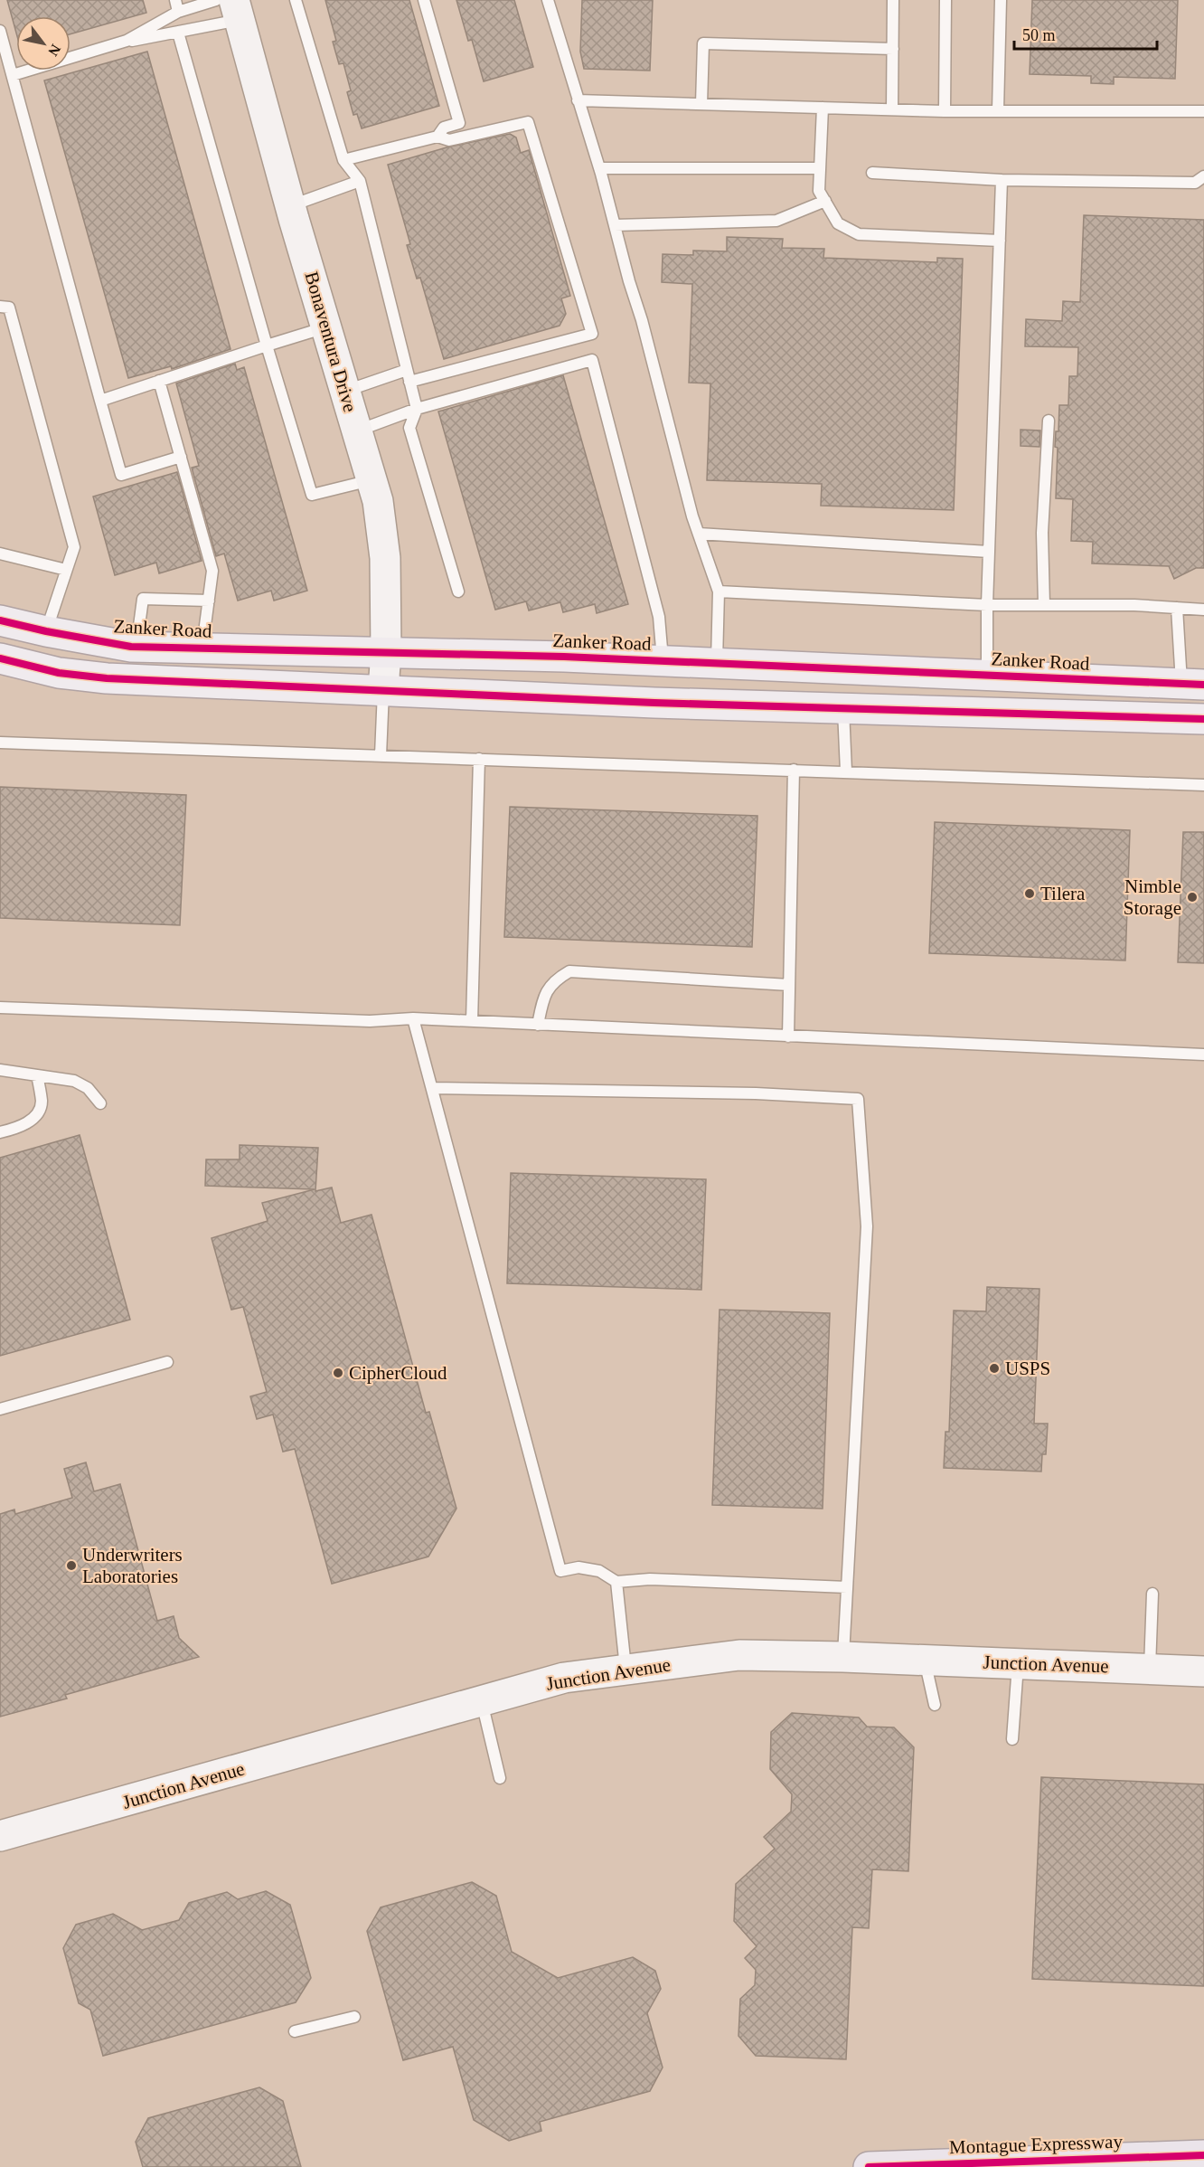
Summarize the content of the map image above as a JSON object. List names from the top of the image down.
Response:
{
  "streets": {
    "highway": ["Montague Expressway"],
    "main road": ["Bonaventura Drive", "Zanker Road", "Junction Avenue"]
  },
  "crossings": [
    ["Bonaventura Drive", "Zanker Road"]
  ],
  "places": [
    "Tilera",
    "Nimble Storage",
    "USPS",
    "CipherCloud",
    "Underwriters Laboratories"
  ],
  "scale_bar": "50 m",
  "north": "bottom right"
}
